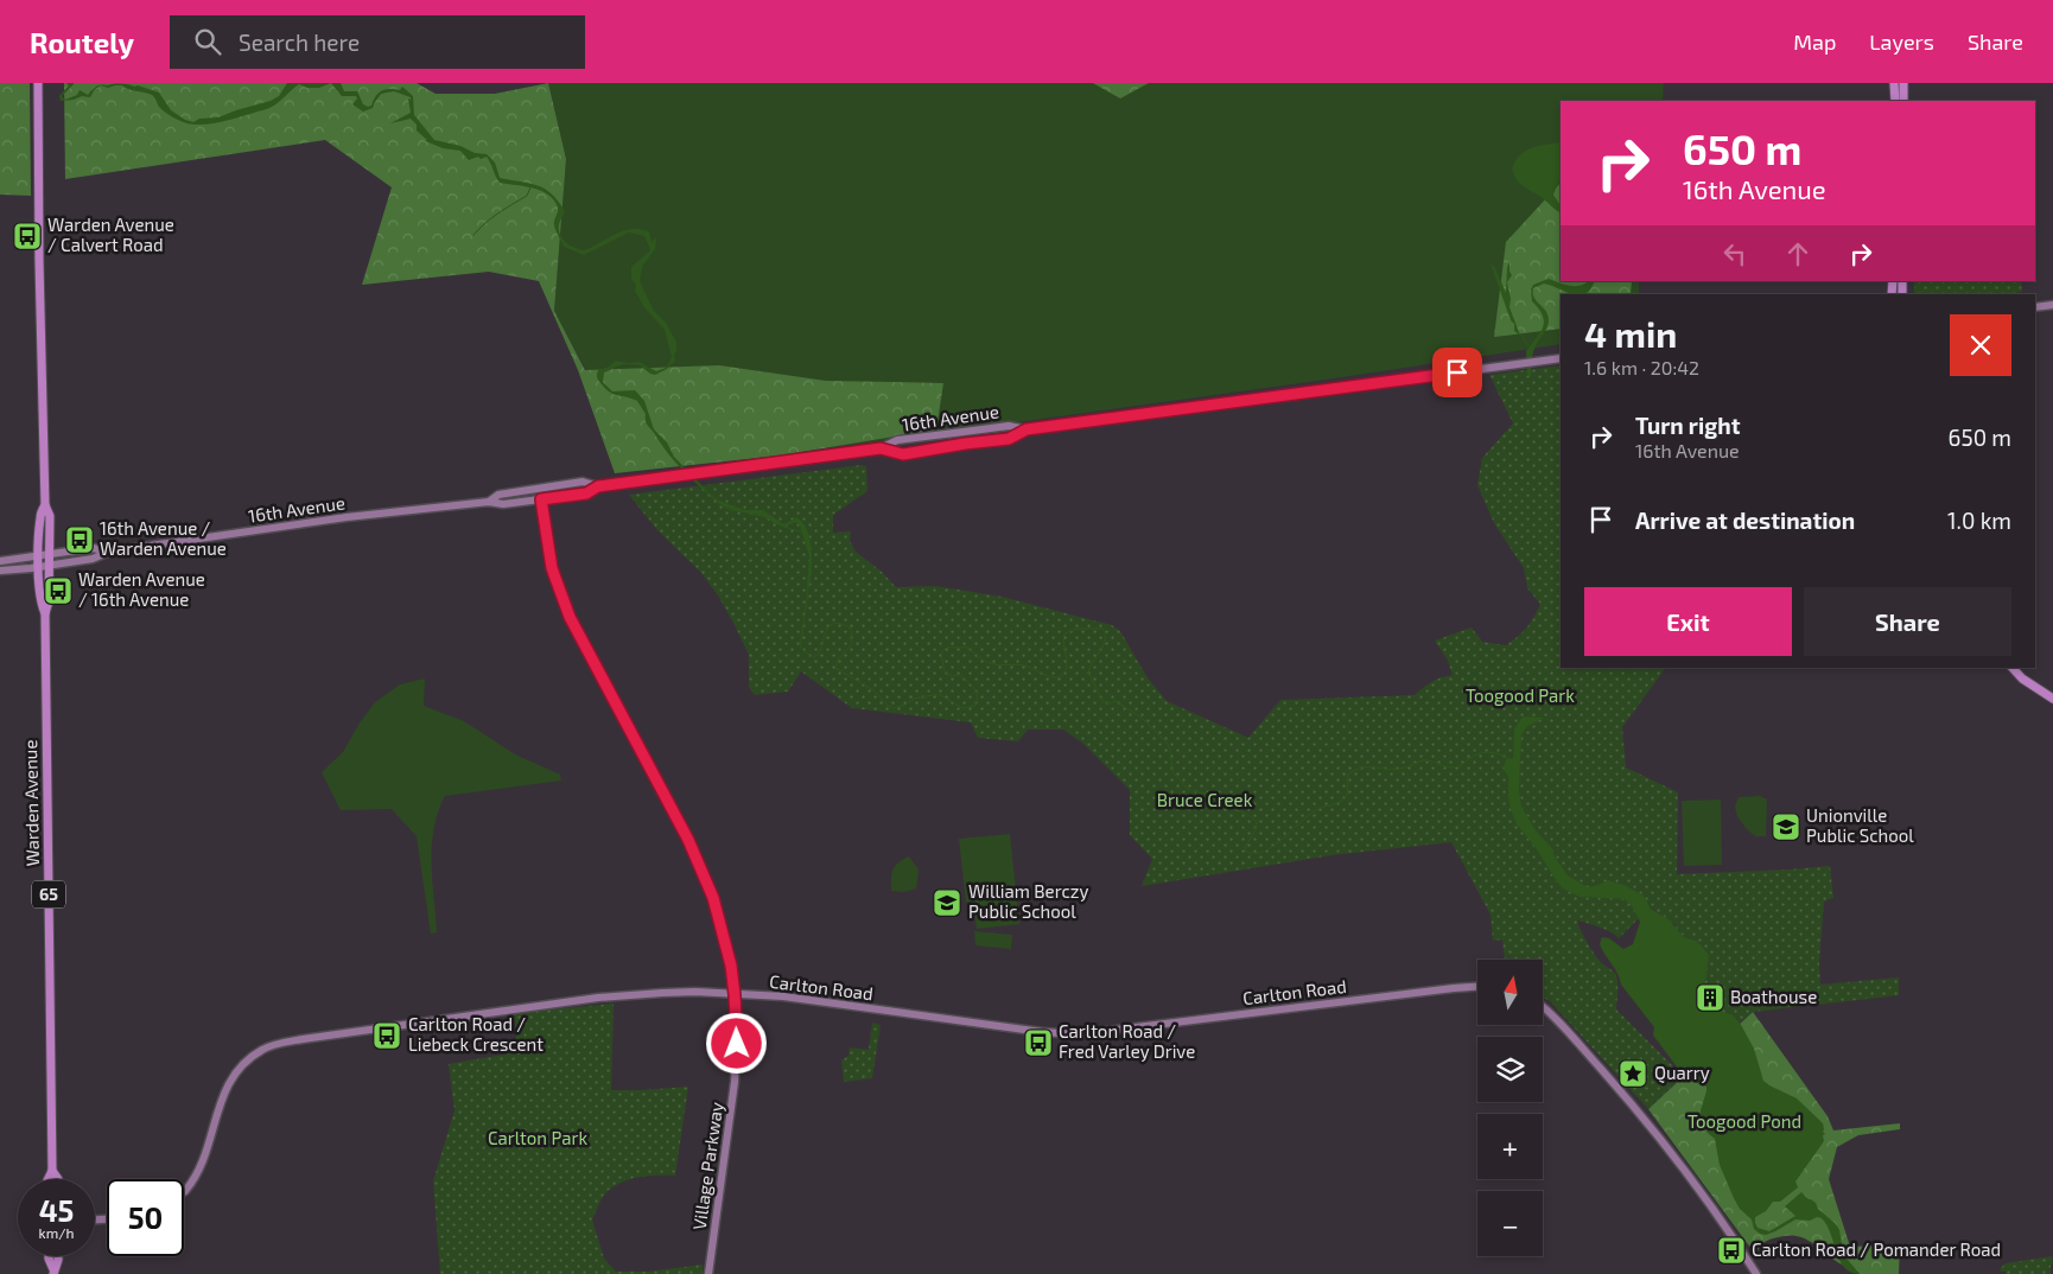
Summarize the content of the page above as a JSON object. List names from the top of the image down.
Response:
{
  "streets": {
    "main road": [
      "16th Avenue",
      "Warden Avenue",
      "65",
      "Carlton Road",
      "Village Parkway"
    ]
  },
  "crossings": [
    ["16th Avenue", "Warden Avenue"],
    ["16th Avenue", "Village Parkway"],
    ["Carlton Road", "Village Parkway"]
  ],
  "parks": [
    "Toogood Park",
    "Bruce Creek",
    "Toogood Pond",
    "Carlton Park"
  ],
  "places": {
    "bus stop": [
      "Warden Avenue / Calvert Road",
      "16th Avenue / Warden Avenue",
      "Warden Avenue / 16th Avenue",
      "Carlton Road / Liebeck Crescent",
      "Carlton Road / Fred Varley Drive",
      "Carlton Road / Pomander Road"
    ],
    "school or university": ["Unionville Public School", "William Berczy Public School"],
    "building": ["Boathouse"],
    "place": ["Quarry"]
  },
  "north": "top",
  "page": {
    "header": "Routely",
    "search": "Search here",
    "nav": ["Map", "Layers", "Share"],
    "turn": ["650 m", "16th Avenue"],
    "heading": ["4 min", "1.6 km · 20:42"],
    "list": [
      {
        "name": "Turn right",
        "note": "16th Avenue",
        "value": "650 m"
      },
      {
        "name": "Arrive at destination",
        "value": "1.0 km"
      }
    ],
    "buttons": ["Exit", "Share"],
    "map_buttons": ["+", "−"],
    "speed": "45 km/h",
    "limit": "50"
  }
}
